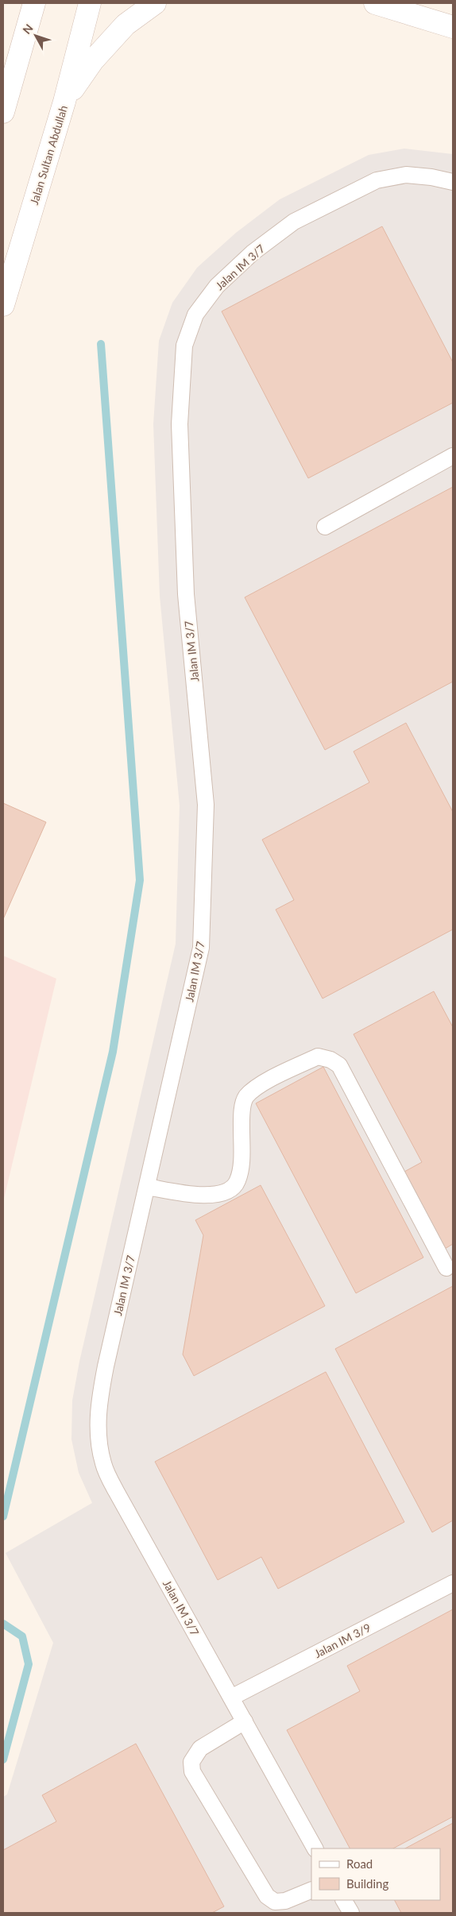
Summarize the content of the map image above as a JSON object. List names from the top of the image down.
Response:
{
  "streets": {
    "main road": ["Jalan Sultan Abdullah"],
    "lane": ["Jalan IM 3/7", "Jalan IM 3/9"]
  },
  "crossings": [
    ["Jalan IM 3/7", "Jalan IM 3/9"]
  ],
  "legend": ["Road", "Building"],
  "north": "top left"
}
